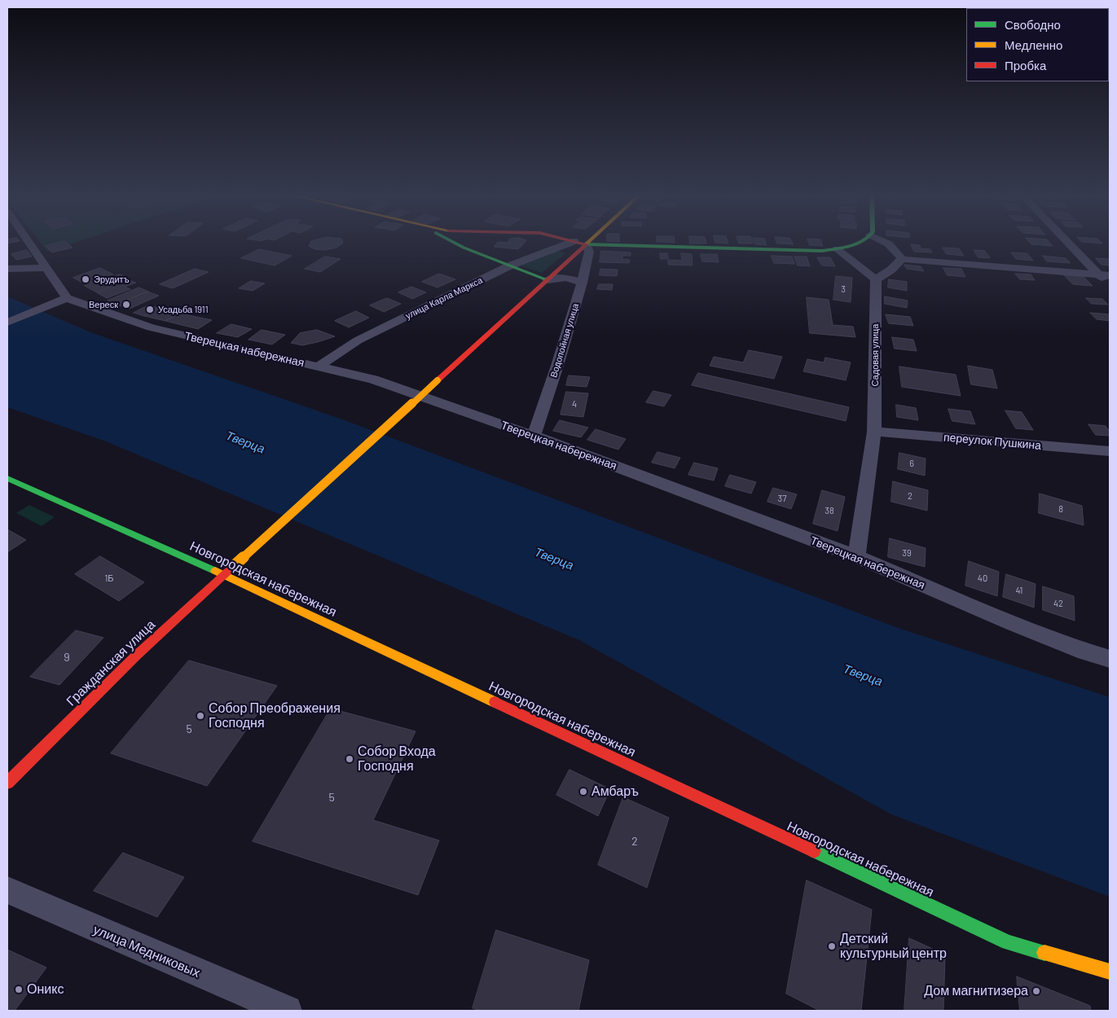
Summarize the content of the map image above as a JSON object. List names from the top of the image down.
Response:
{
  "streets": {
    "main road": ["улица Карла Маркса", "Новгородская набережная", "Гражданская улица"],
    "street": [
      "Водопойная улица",
      "Тверецкая набережная",
      "Садовая улица",
      "переулок Пушкина",
      "улица Медниковых"
    ]
  },
  "crossings": [
    ["улица Карла Маркса", "Водопойная улица"],
    ["улица Карла Маркса", "Тверецкая набережная"],
    ["улица Карла Маркса", "Гражданская улица"],
    ["Водопойная улица", "Тверецкая набережная"],
    ["Тверецкая набережная", "Садовая улица"],
    ["Садовая улица", "переулок Пушкина"],
    ["Новгородская набережная", "Гражданская улица"]
  ],
  "water": ["Тверца"],
  "places": [
    "Эрудитъ",
    "Вереск",
    "Усадьба 1911",
    "Собор Преображения Господня",
    "Собор Входа Господня",
    "Амбаръ",
    "Детский культурный центр",
    "Оникс",
    "Дом магнитизера"
  ],
  "house_numbers": [
    "3",
    "4",
    "6",
    "2",
    "37",
    "8",
    "38",
    "39",
    "1Б",
    "40",
    "41",
    "42",
    "9",
    "5",
    "5",
    "2"
  ],
  "legend": ["Свободно", "Медленно", "Пробка"]
}
